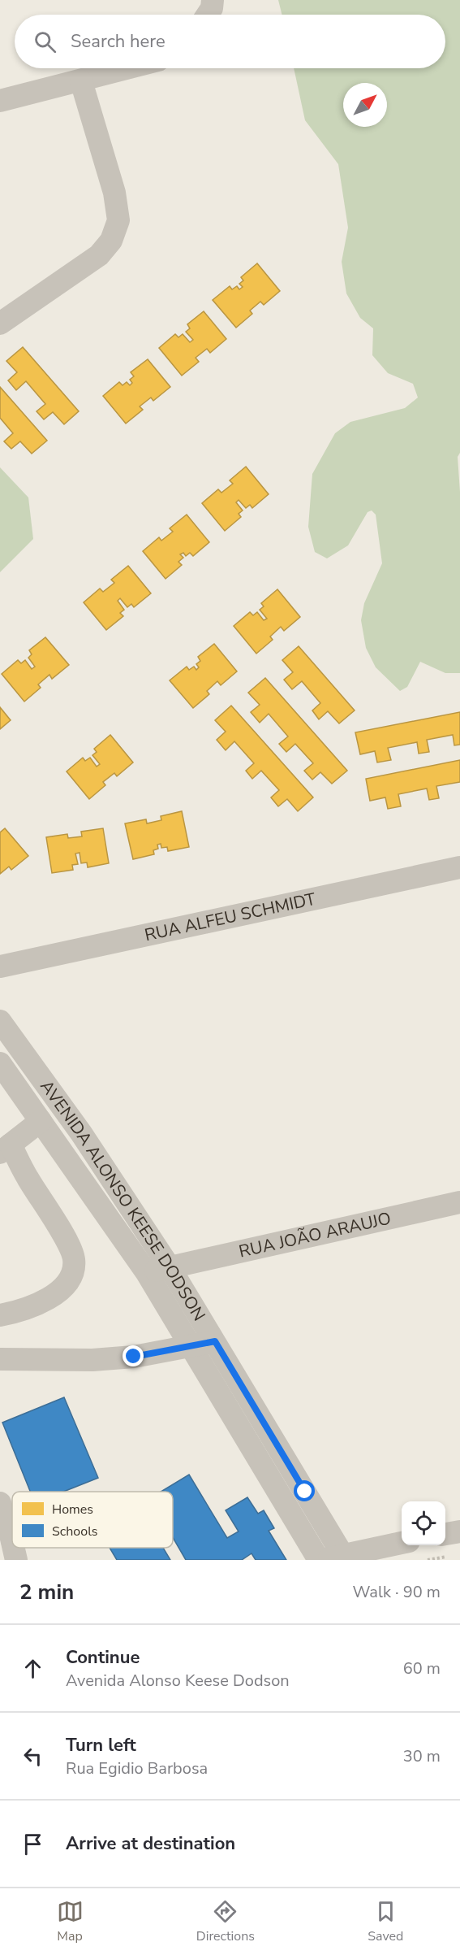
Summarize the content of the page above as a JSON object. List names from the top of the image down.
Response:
{
  "streets": {
    "street": ["RUA ALFEU SCHMIDT", "AVENIDA ALONSO KEESE DODSON", "RUA JOÃO ARAUJO"]
  },
  "crossings": [
    ["AVENIDA ALONSO KEESE DODSON", "RUA JOÃO ARAUJO"]
  ],
  "legend": ["Homes", "Schools"],
  "north": "top right",
  "page": {
    "search": "Search here",
    "heading": ["2 min", "Walk · 90 m"],
    "list": [
      ["Continue", "Avenida Alonso Keese Dodson", "60 m"],
      ["Turn left", "Rua Egidio Barbosa", "30 m"],
      "Arrive at destination"
    ],
    "nav": ["Map", "Directions", "Saved"]
  }
}
